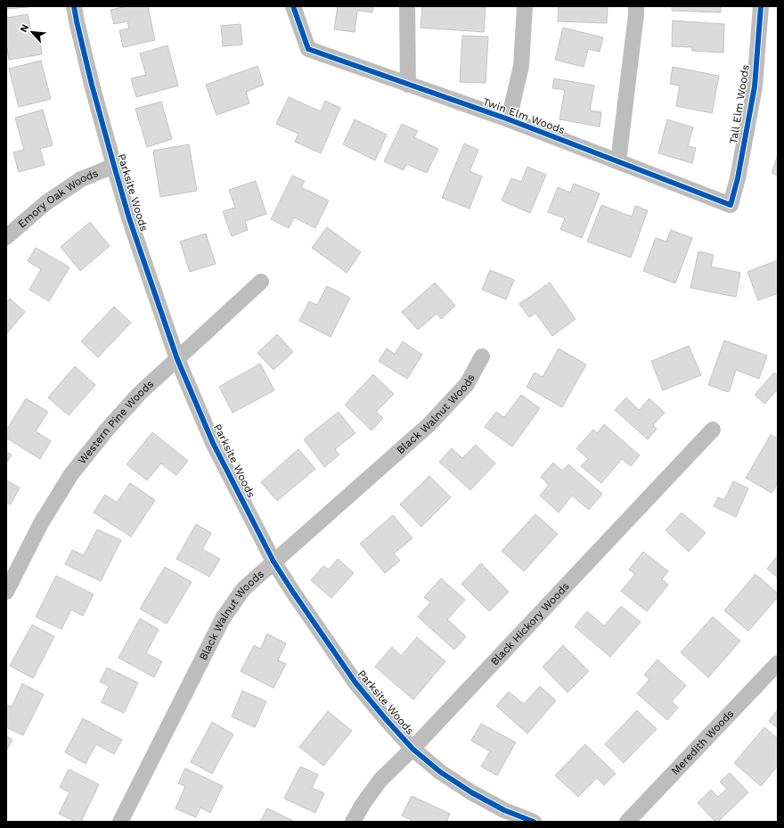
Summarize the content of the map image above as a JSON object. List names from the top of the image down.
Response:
{
  "streets": {
    "street": [
      "Tall Elm Woods",
      "Twin Elm Woods",
      "Parksite Woods",
      "Emory Oak Woods",
      "Black Walnut Woods",
      "Western Pine Woods",
      "Black Hickory Woods",
      "Meredith Woods"
    ]
  },
  "crossings": [
    ["Tall Elm Woods", "Twin Elm Woods"],
    ["Parksite Woods", "Emory Oak Woods"],
    ["Parksite Woods", "Black Walnut Woods"],
    ["Parksite Woods", "Western Pine Woods"],
    ["Parksite Woods", "Black Hickory Woods"]
  ],
  "north": "top left"
}
